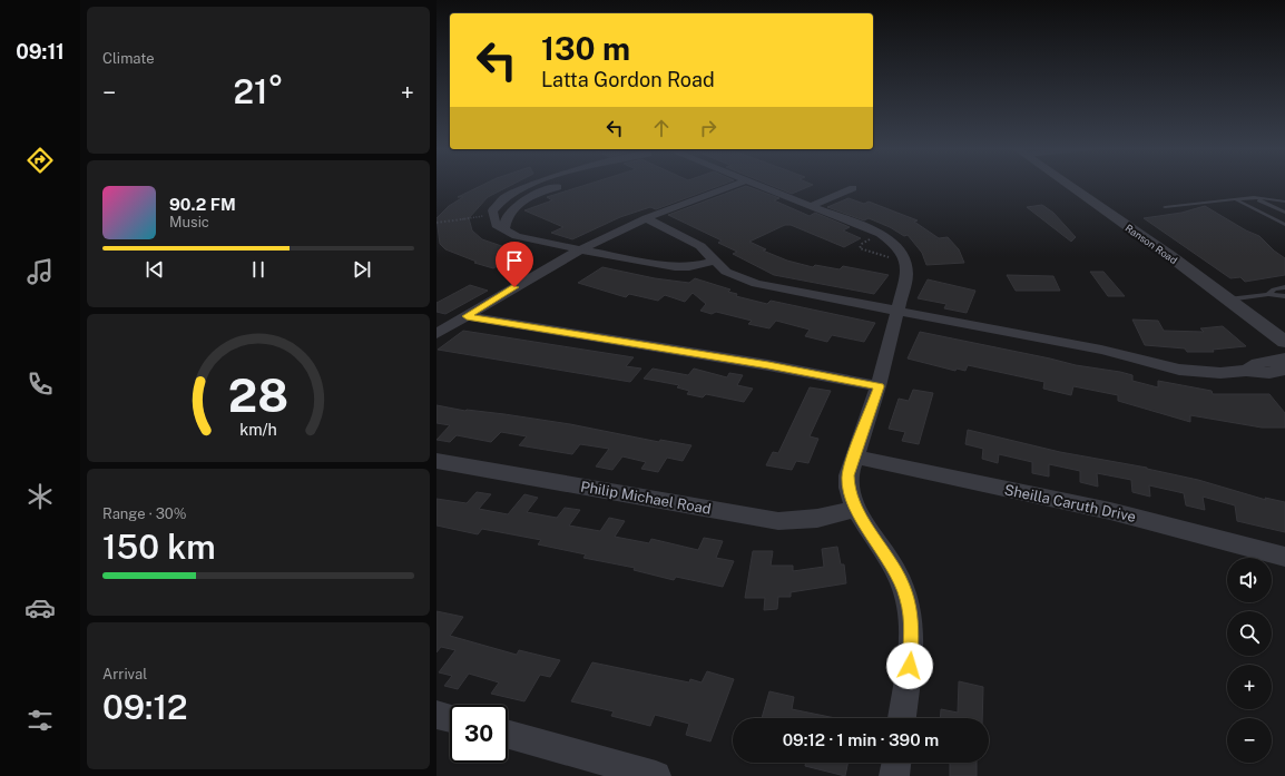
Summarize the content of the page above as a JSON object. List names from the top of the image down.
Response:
{
  "streets": {
    "street": ["Ranson Road", "Philip Michael Road", "Sheilla Caruth Drive"]
  },
  "page": {
    "tabs": "09:11",
    "tile": [
      "Climate",
      ["Range · 30%", "150 km"],
      ["Arrival", "09:12"]
    ],
    "turn": ["130 m", "Latta Gordon Road"],
    "heat": ["−", "21°", "+"],
    "song": ["90.2 FM", "Music"],
    "map_buttons": ["+", "−"],
    "limit": "30",
    "trip": "09:12 · 1 min · 390 m",
    "gauge": ["28", "km/h"]
  }
}
